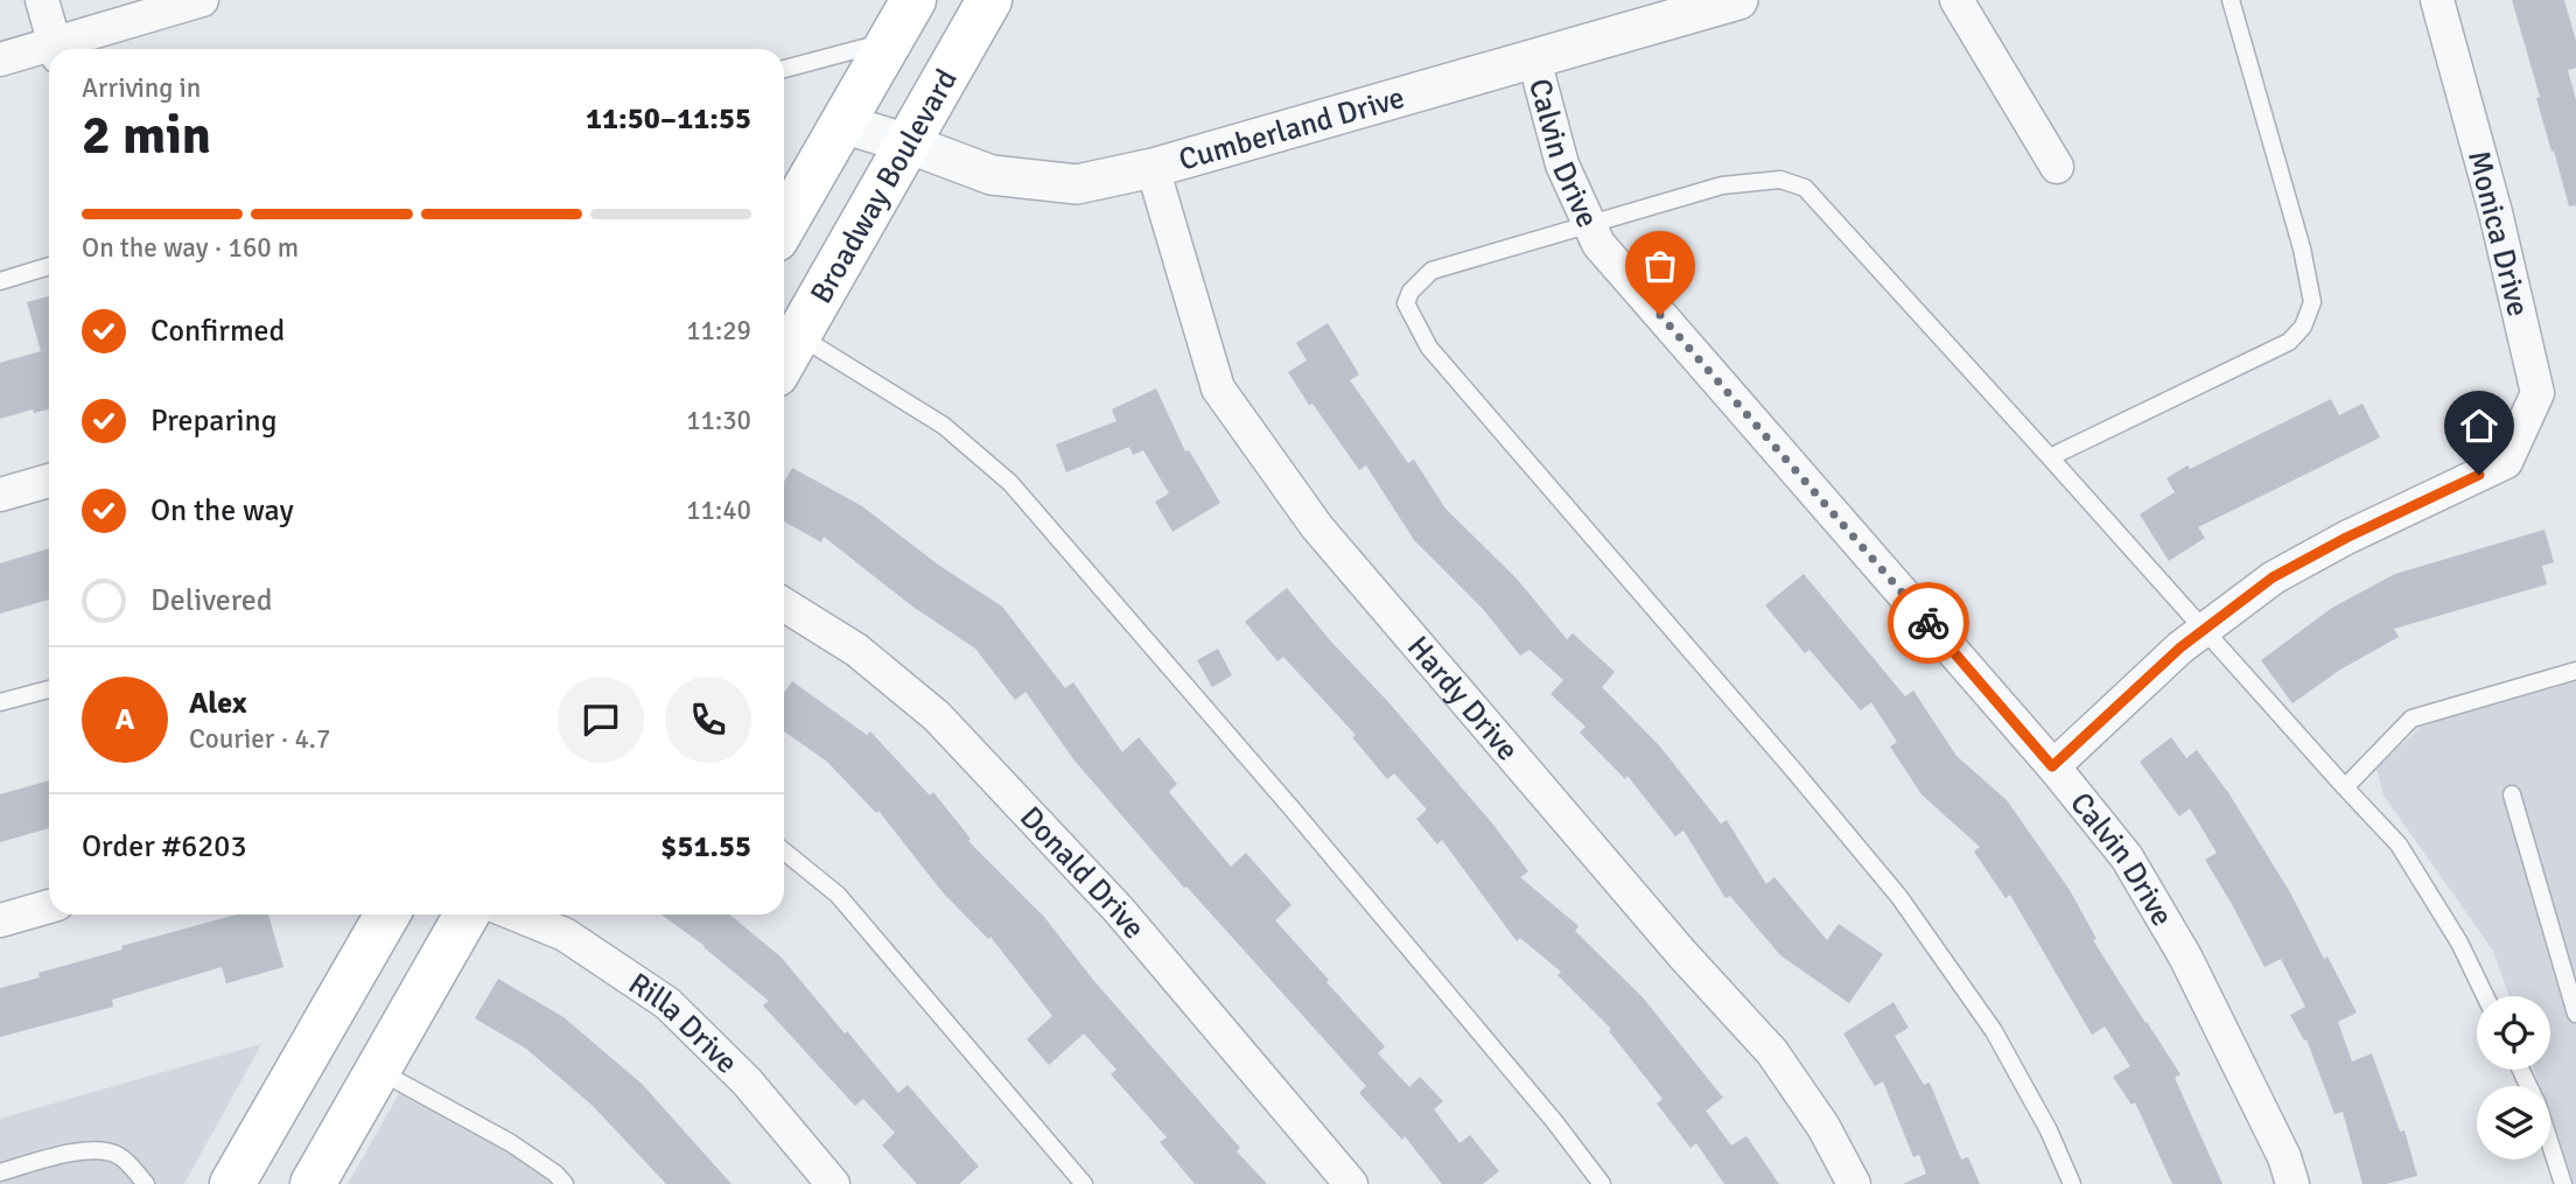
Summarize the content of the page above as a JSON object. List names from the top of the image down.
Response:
{
  "streets": {
    "main road": ["Broadway Boulevard"],
    "street": [
      "Cumberland Drive",
      "Calvin Drive",
      "Monica Drive",
      "Hardy Drive",
      "Donald Drive",
      "Rilla Drive"
    ]
  },
  "crossings": [
    ["Cumberland Drive", "Calvin Drive"],
    ["Cumberland Drive", "Broadway Boulevard"],
    ["Cumberland Drive", "Hardy Drive"]
  ],
  "page": {
    "heading": ["2 min", "Arriving in", "11:50–11:55"],
    "panel": [
      "Alex",
      "Courier · 4.7",
      "Order #6203",
      "$51.55"
    ],
    "bar": "On the way · 160 m",
    "list": [
      ["Confirmed", "11:29"],
      ["Preparing", "11:30"],
      ["On the way", "11:40"],
      "Delivered"
    ],
    "round": "A"
  }
}
